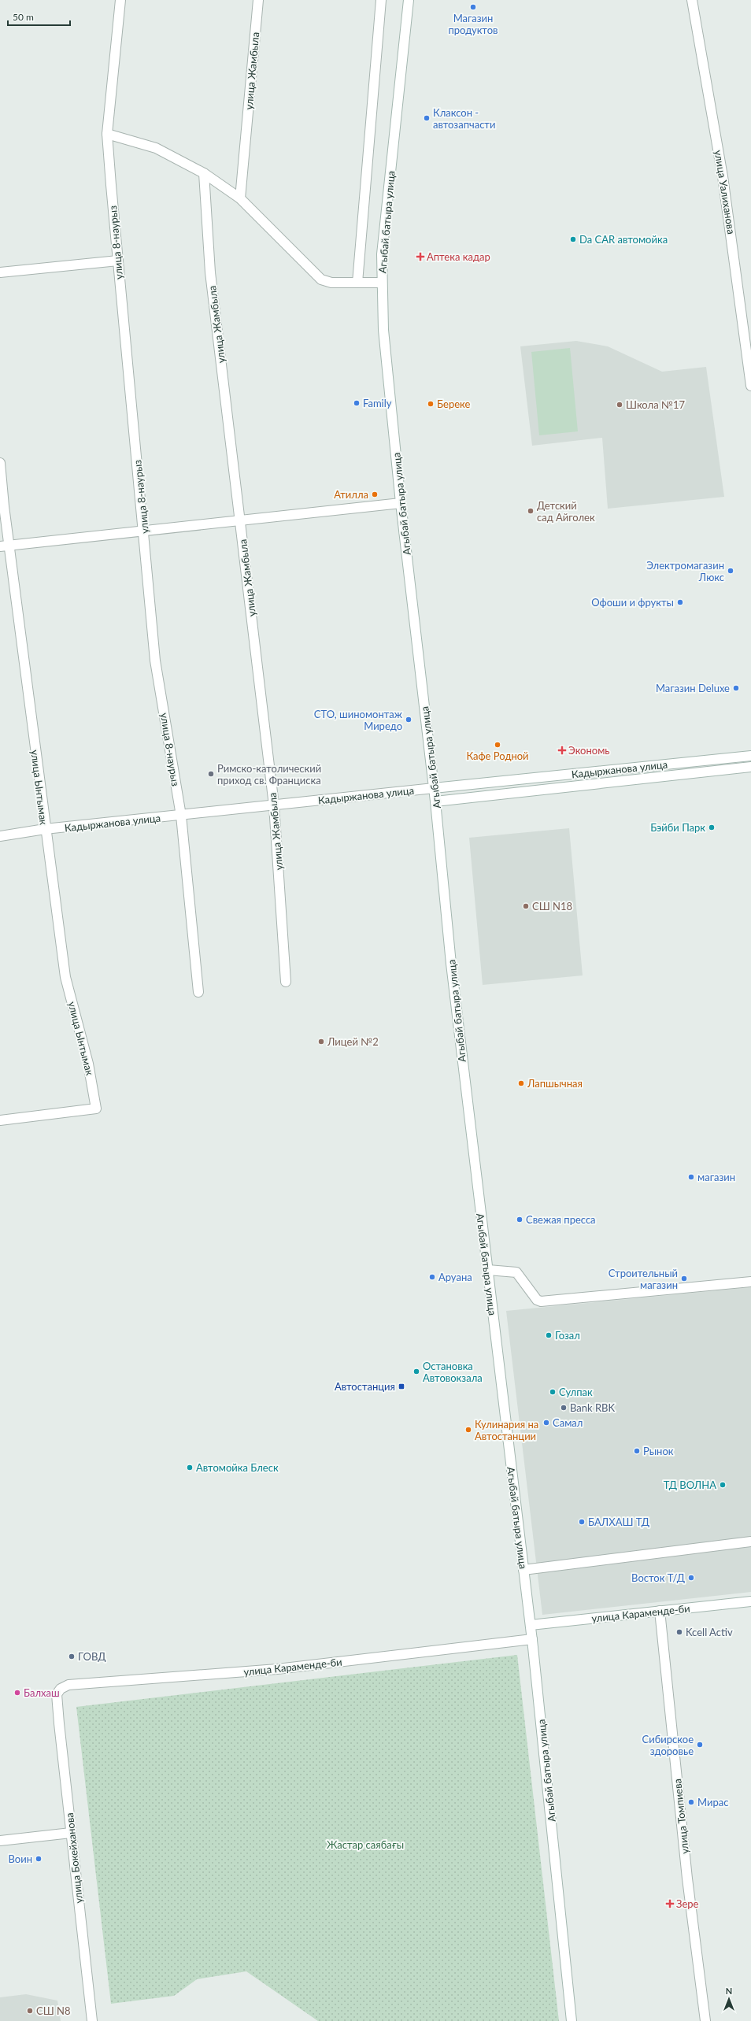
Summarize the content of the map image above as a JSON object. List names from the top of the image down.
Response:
{
  "streets": {
    "street": [
      "улица Жамбыла",
      "улица Уалиханова",
      "Агыбай батыра улица",
      "улица 8-наурыз",
      "Кадыржанова улица",
      "улица Ынтымак",
      "улица Караменде-би",
      "улица Томпиева",
      "улица Бокейханова"
    ]
  },
  "crossings": [
    ["улица Жамбыла", "Кадыржанова улица"],
    ["Агыбай батыра улица", "Кадыржанова улица"],
    ["Агыбай батыра улица", "улица Караменде-би"],
    ["улица 8-наурыз", "Кадыржанова улица"],
    ["Кадыржанова улица", "улица Ынтымак"],
    ["улица Караменде-би", "улица Томпиева"],
    ["улица Караменде-би", "улица Бокейханова"]
  ],
  "parks": ["Жастар саябағы"],
  "places": {
    "other": [
      "Магазин продуктов",
      "Клаксон - автозапчасти",
      "Da CAR автомойка",
      "Family",
      "Береке",
      "Школа №17",
      "Атилла",
      "Детский сад Айголек",
      "Электромагазин Люкс",
      "Офоши и фрукты",
      "Магазин Deluxe",
      "СТО, шиномонтаж Миредо",
      "Кафе Родной",
      "Римско-католический приход св. Франциска",
      "Бэйби Парк",
      "СШ N18",
      "Лицей №2",
      "Лапшычная",
      "магазин",
      "Свежая пресса",
      "Аруана",
      "Строительный магазин",
      "Гозал",
      "Остановка Автовокзала",
      "Сулпак",
      "Bank RBK",
      "Самал",
      "Кулинария на Автостанции",
      "Рынок",
      "Автомойка Блеск",
      "ТД ВОЛНА",
      "БАЛХАШ ТД",
      "Восток Т/Д",
      "Kcell Activ",
      "ГОВД",
      "Балхаш",
      "Сибирское здоровье",
      "Мирас",
      "Воин",
      "СШ N8"
    ],
    "health": ["Аптека кадар", "Экономь", "Зере"],
    "transit": ["Автостанция"]
  },
  "scale_bar": "50 m",
  "north": "top"
}
